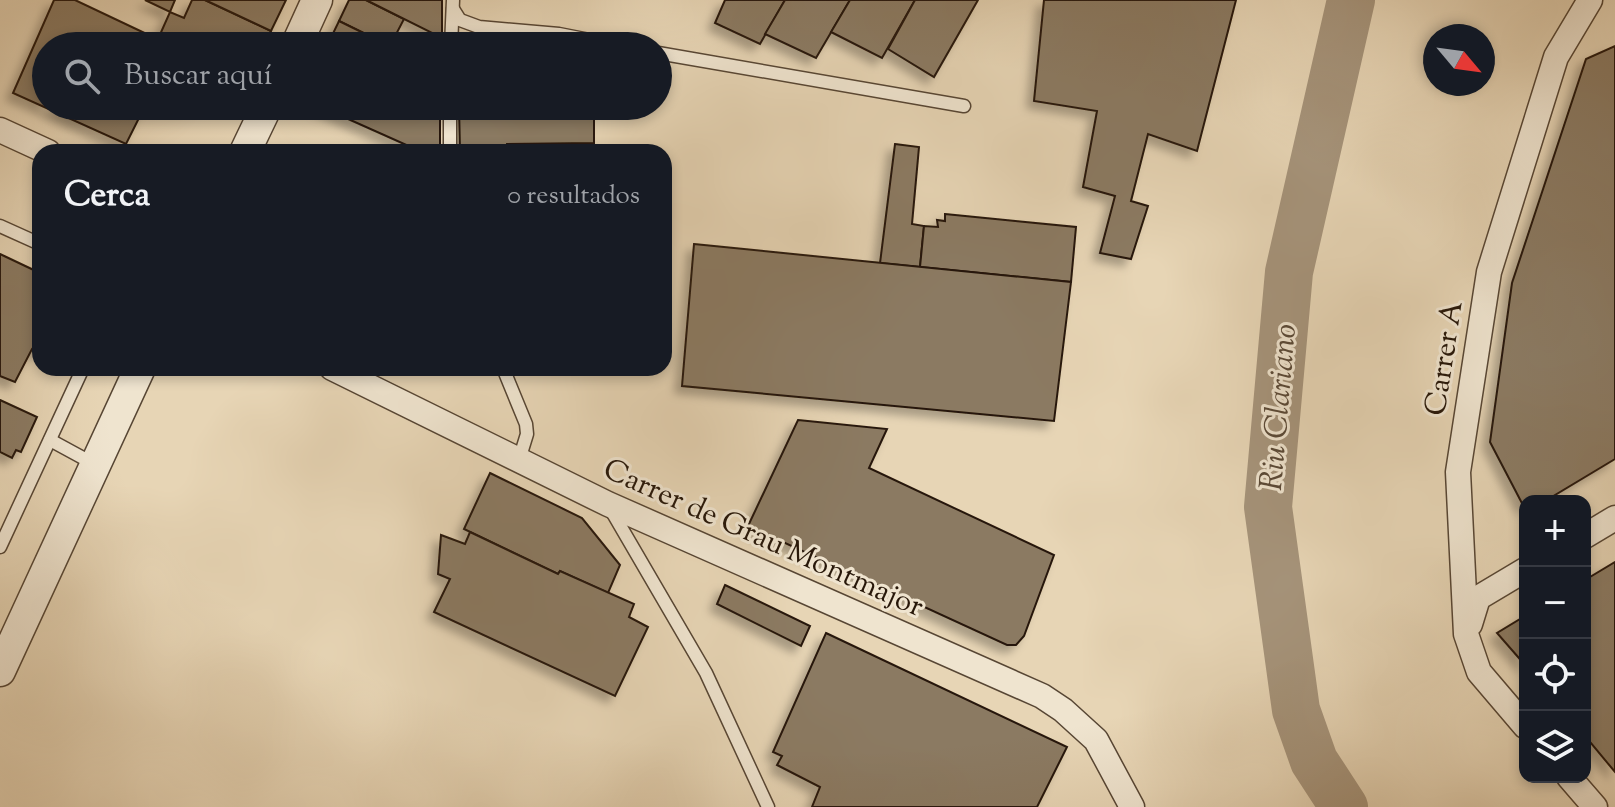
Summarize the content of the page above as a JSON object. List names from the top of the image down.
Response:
{
  "streets": {
    "street": ["Carrer A", "Carrer de Grau Montmajor"]
  },
  "water": ["Riu Clariano"],
  "north": "bottom right",
  "page": {
    "search": "Buscar aquí",
    "heading": ["Cerca", "0 resultados"],
    "map_buttons": ["+", "−"]
  }
}
